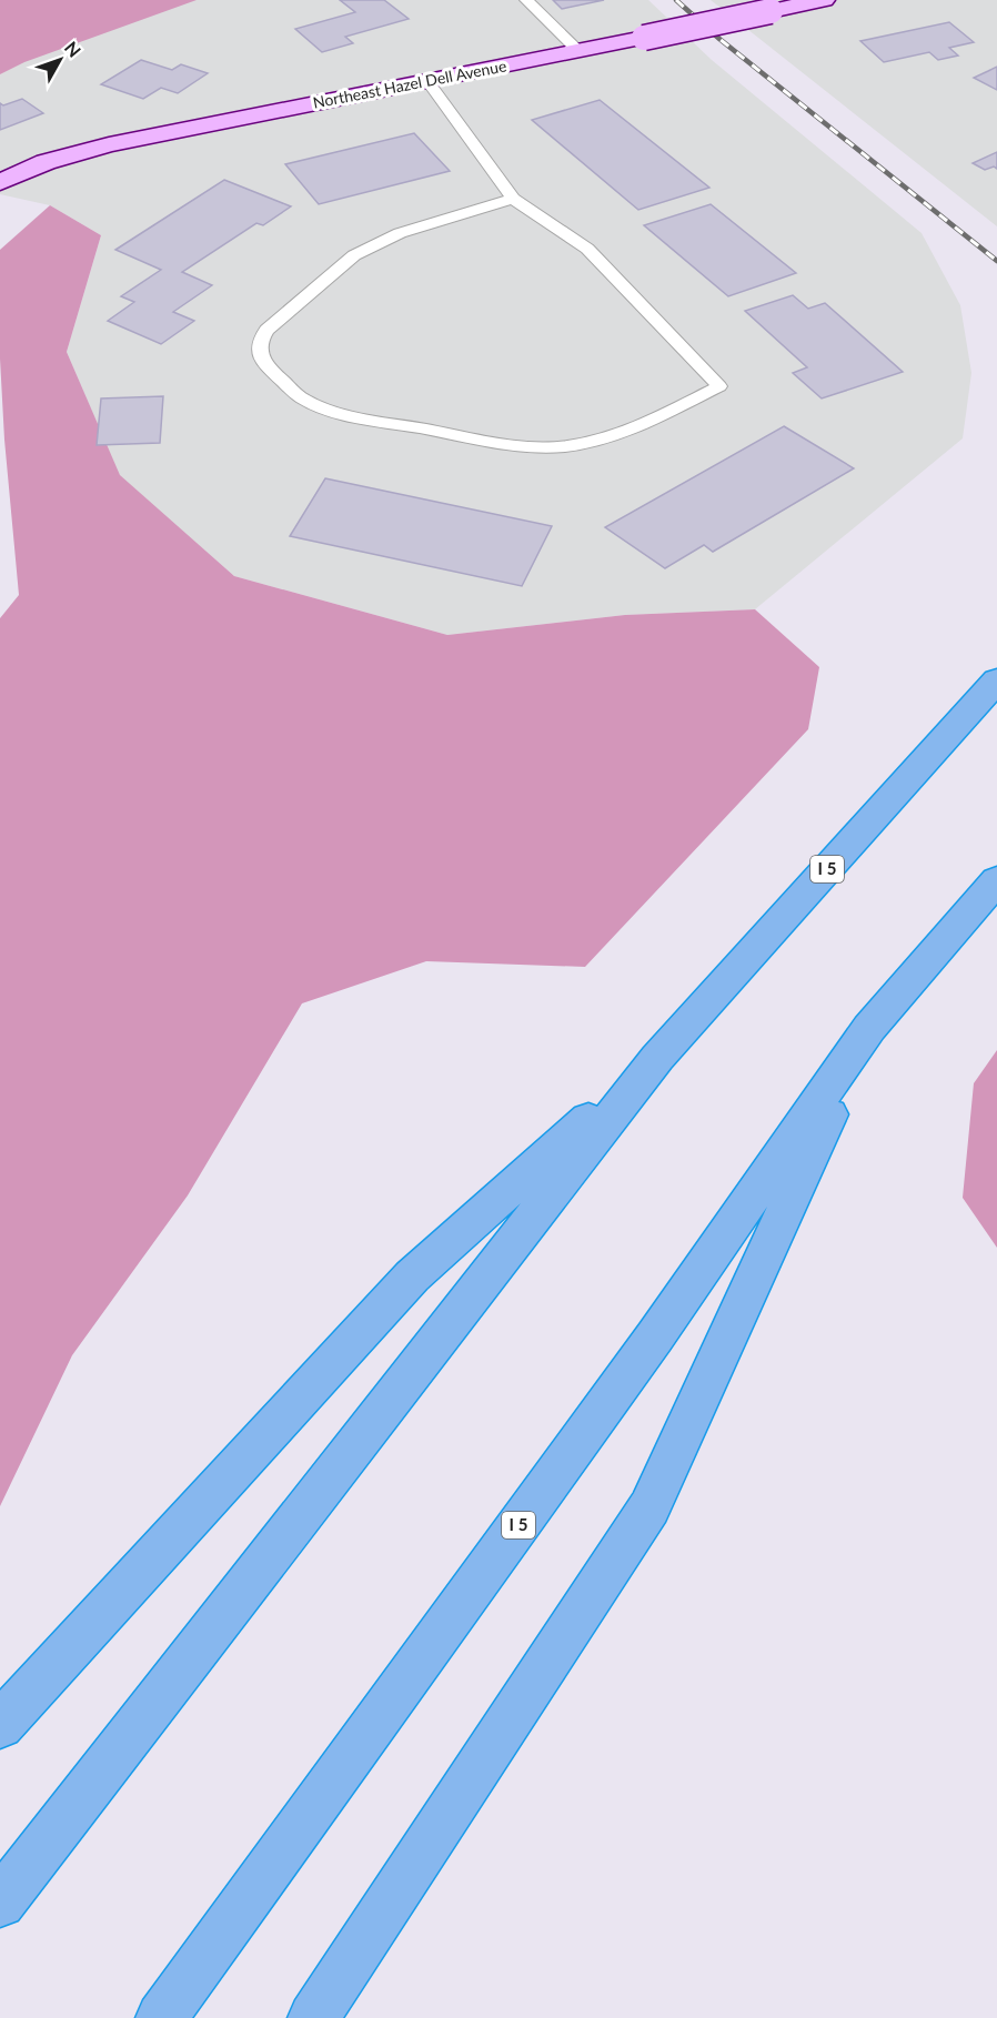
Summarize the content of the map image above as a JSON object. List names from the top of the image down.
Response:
{
  "streets": {
    "highway": ["I 5"],
    "street": ["Northeast Hazel Dell Avenue"]
  },
  "north": "top right"
}
